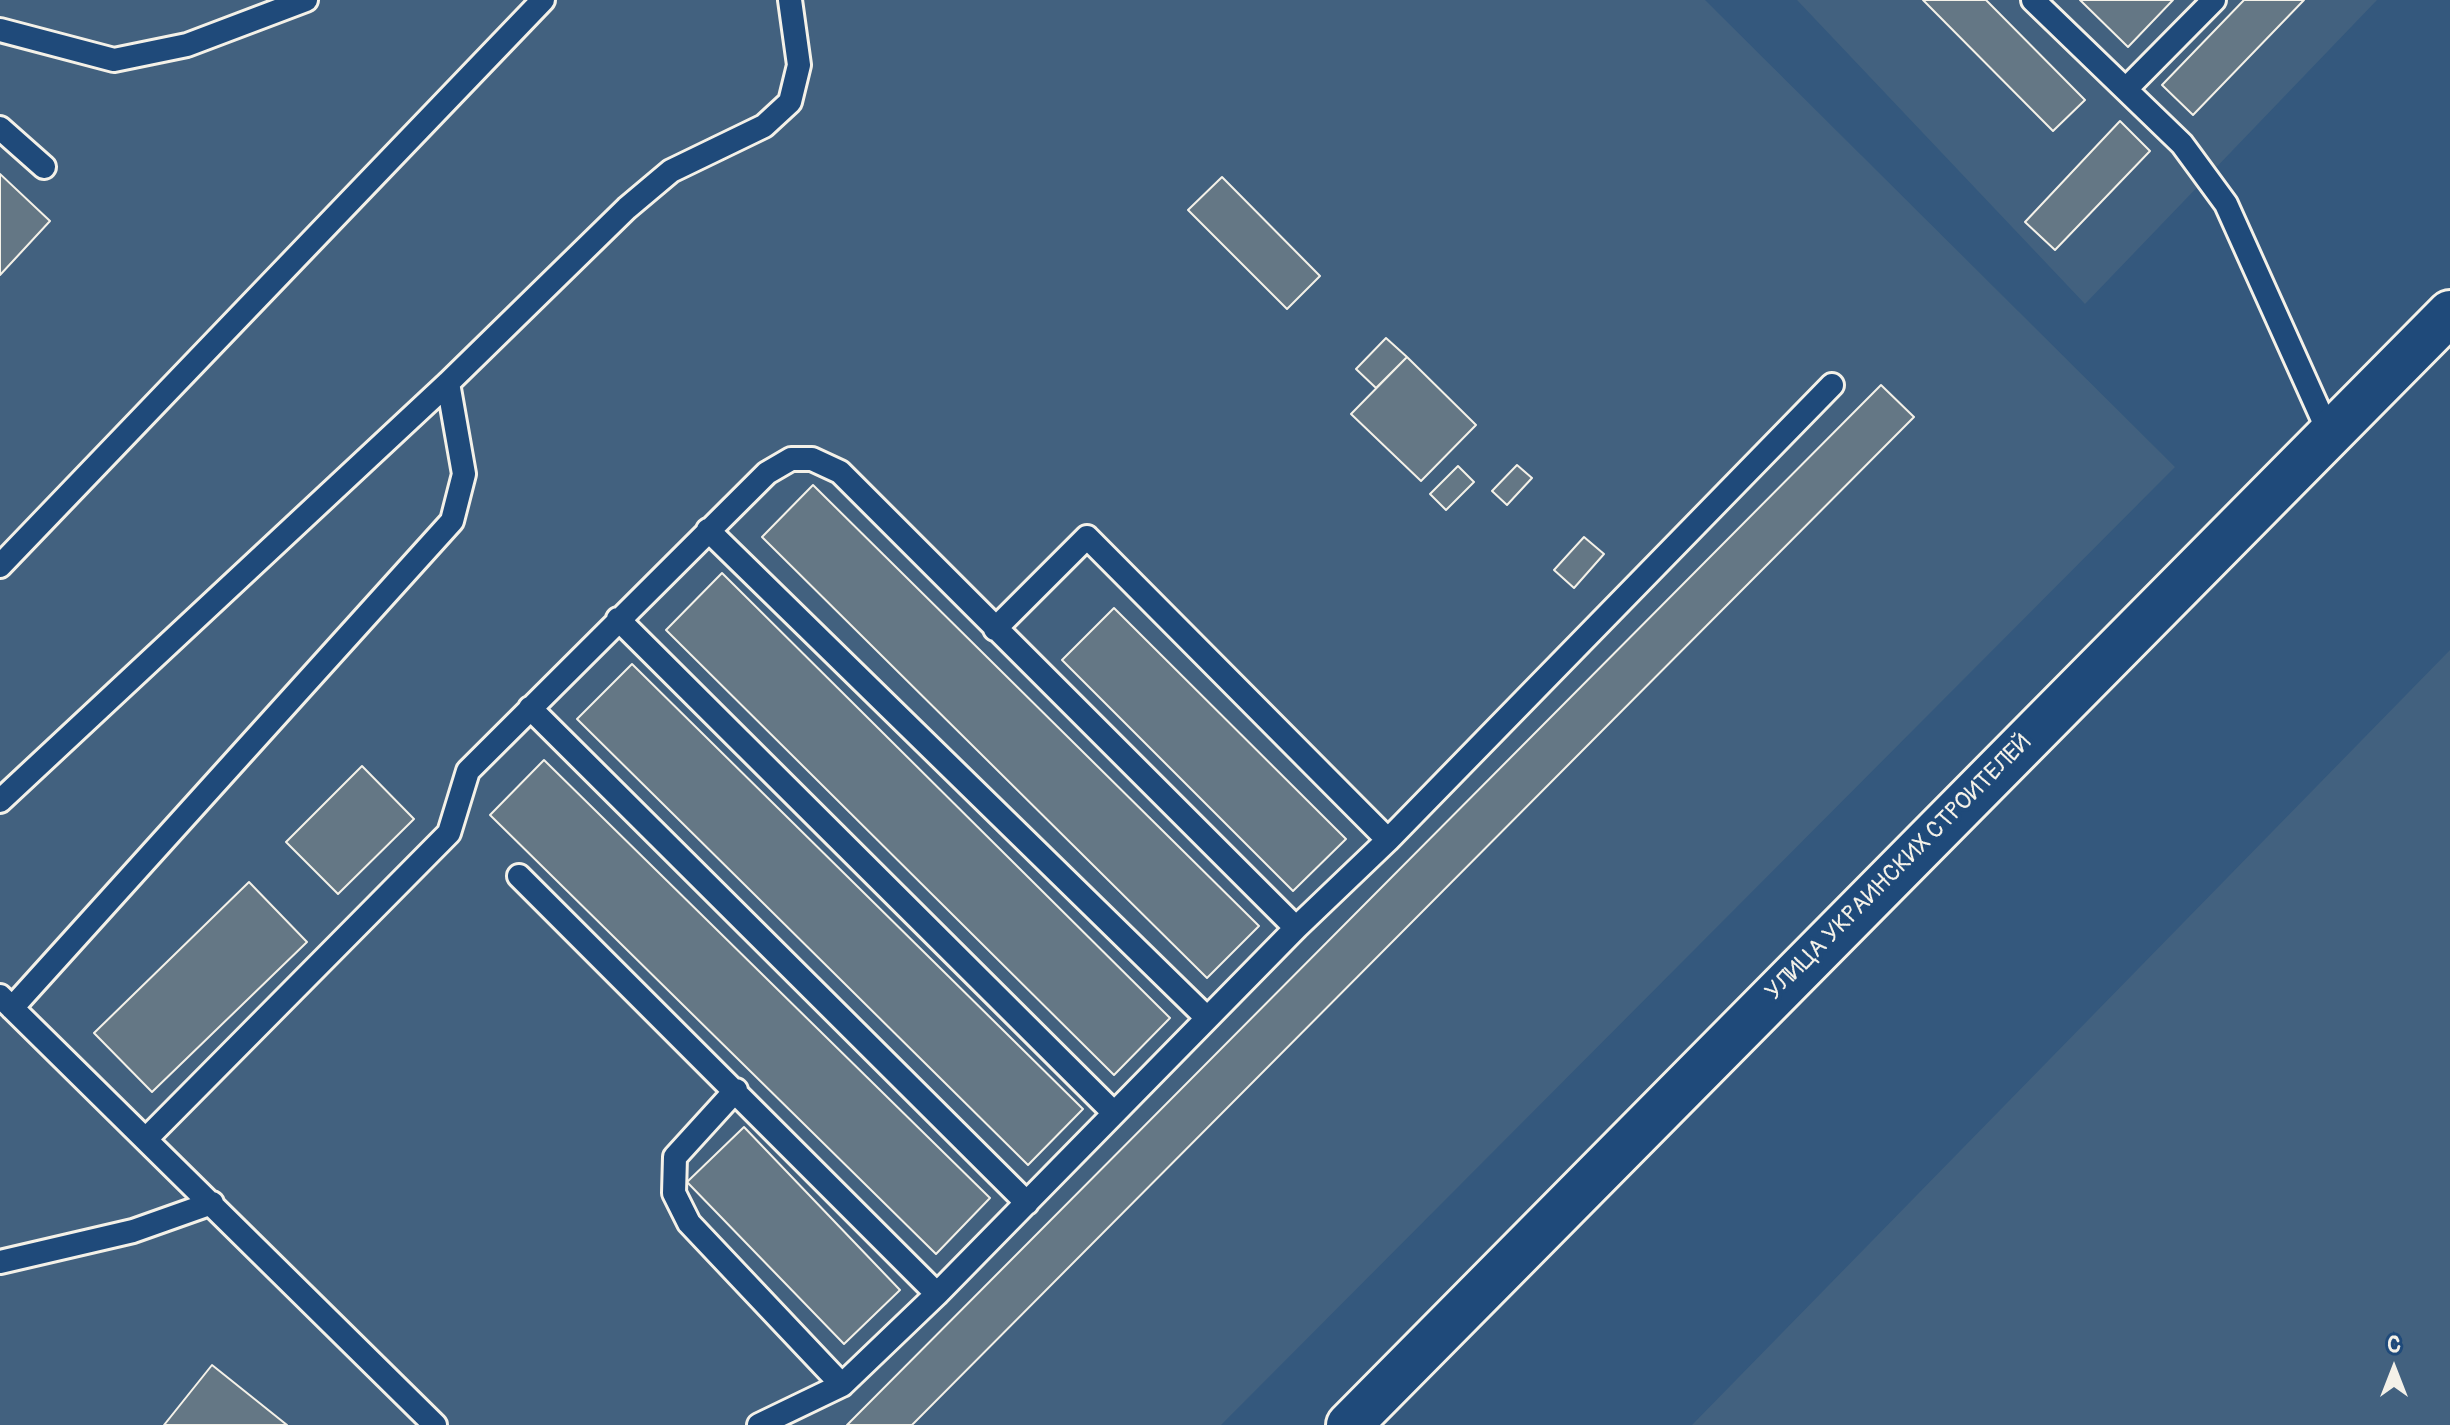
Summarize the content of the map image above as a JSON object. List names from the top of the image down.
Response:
{
  "streets": {
    "street": ["УЛИЦА УКРАИНСКИХ СТРОИТЕЛЕЙ"]
  },
  "north": "top"
}
